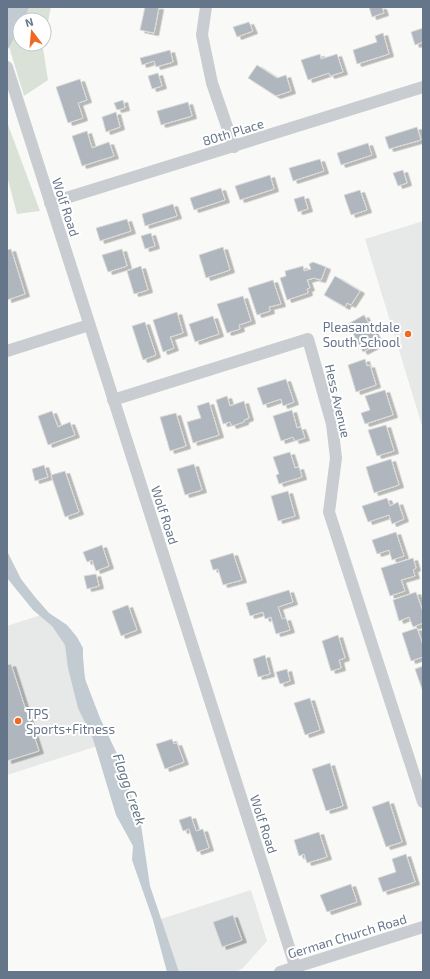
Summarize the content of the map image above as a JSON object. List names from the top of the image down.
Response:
{
  "streets": {
    "street": [
      "80th Place",
      "Wolf Road",
      "Hess Avenue",
      "German Church Road"
    ]
  },
  "crossings": [
    ["80th Place", "Wolf Road"],
    ["Wolf Road", "Hess Avenue"],
    ["Wolf Road", "German Church Road"]
  ],
  "water": ["Flagg Creek"],
  "places": ["Pleasantdale South School", "TPS Sports+Fitness"],
  "north": "top"
}
